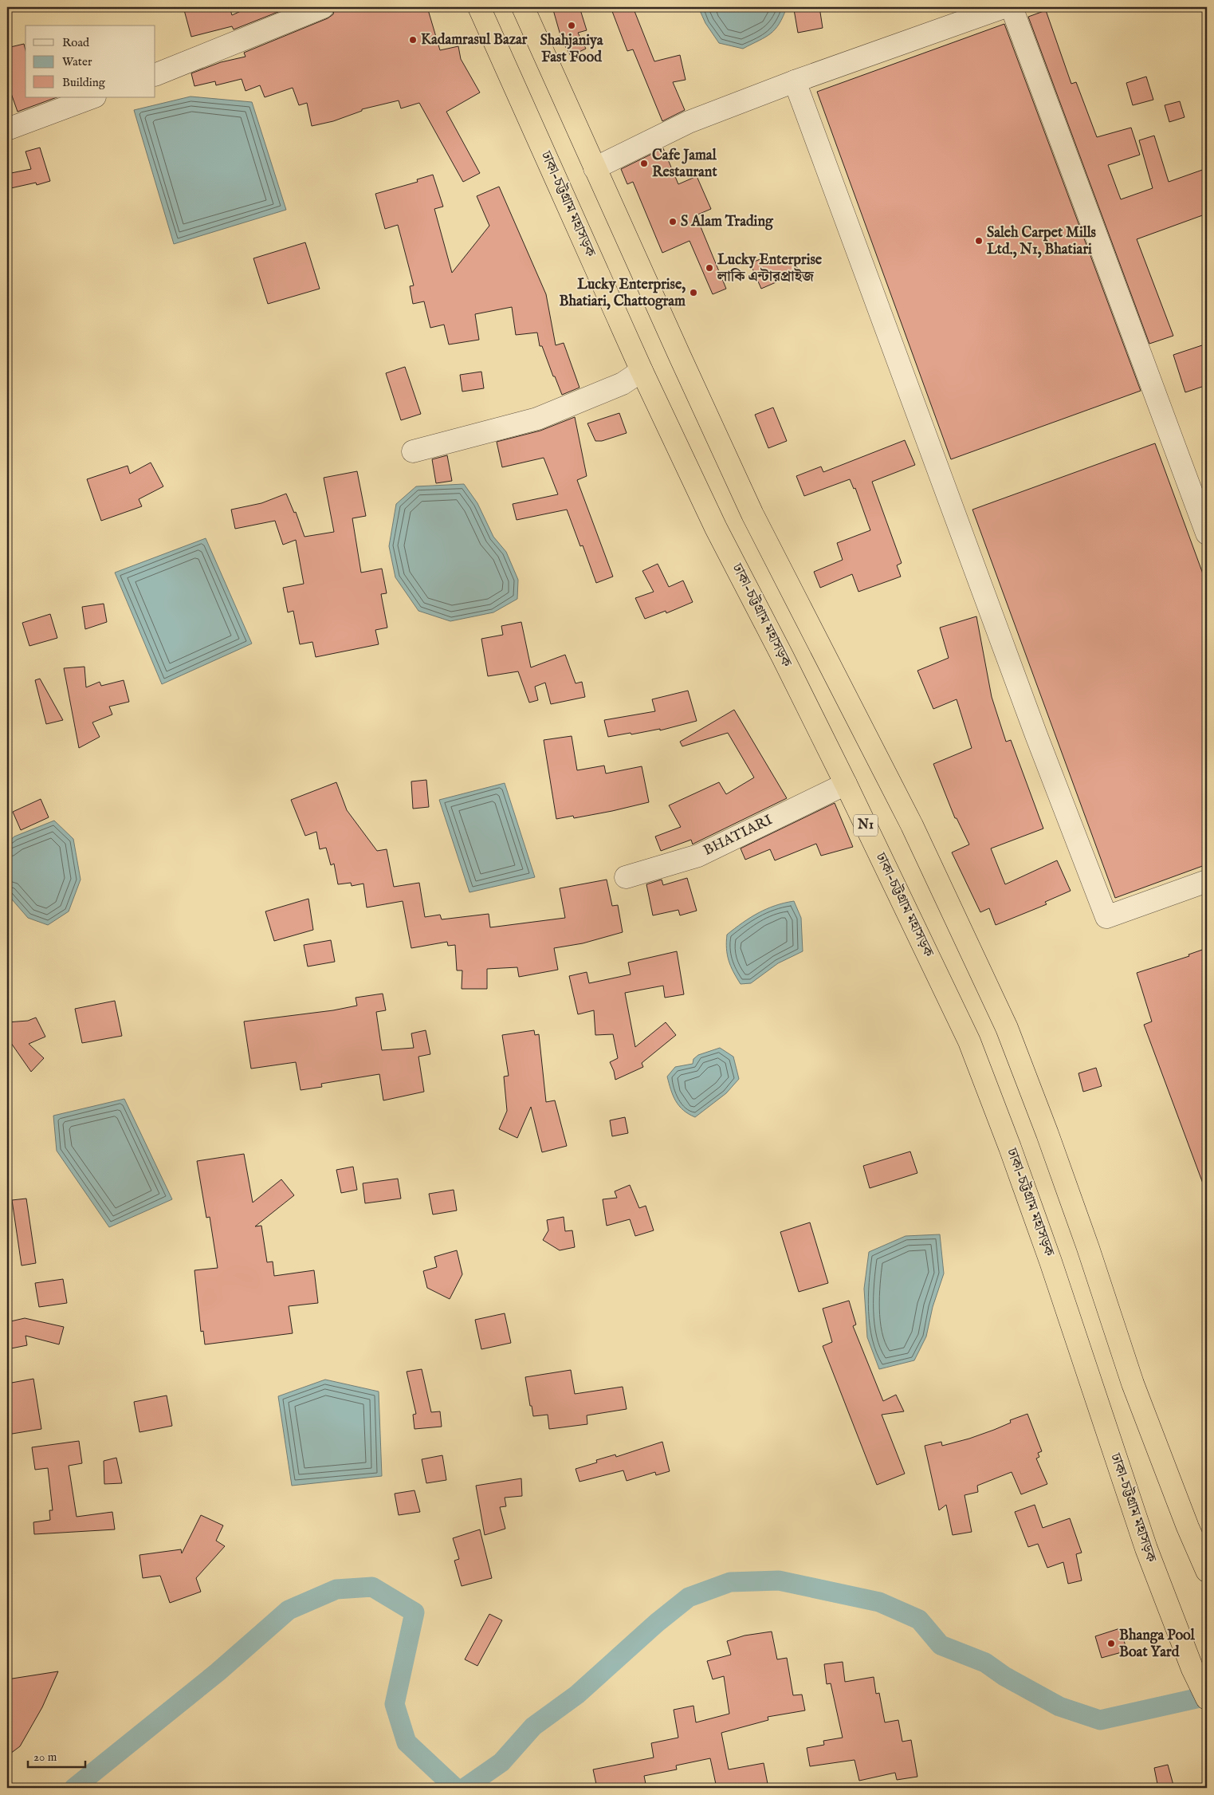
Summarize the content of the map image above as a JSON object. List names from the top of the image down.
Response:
{
  "streets": {
    "highway": ["ঢাকা-চট্টগ্রাম মহাসড়ক", "N1"],
    "street": ["BHATIARI"]
  },
  "crossings": [
    ["ঢাকা-চট্টগ্রাম মহাসড়ক", "BHATIARI"]
  ],
  "places": [
    "Shahjaniya Fast Food",
    "Kadamrasul Bazar",
    "Cafe Jamal Restaurant",
    "S Alam Trading",
    "Saleh Carpet Mills Ltd., N1, Bhatiari",
    "Lucky Enterprise লাকি এন্টারপ্রাইজ",
    "Lucky Enterprise, Bhatiari, Chattogram",
    "Bhanga Pool Boat Yard"
  ],
  "legend": ["Road", "Water", "Building"],
  "scale_bar": "20 m"
}
